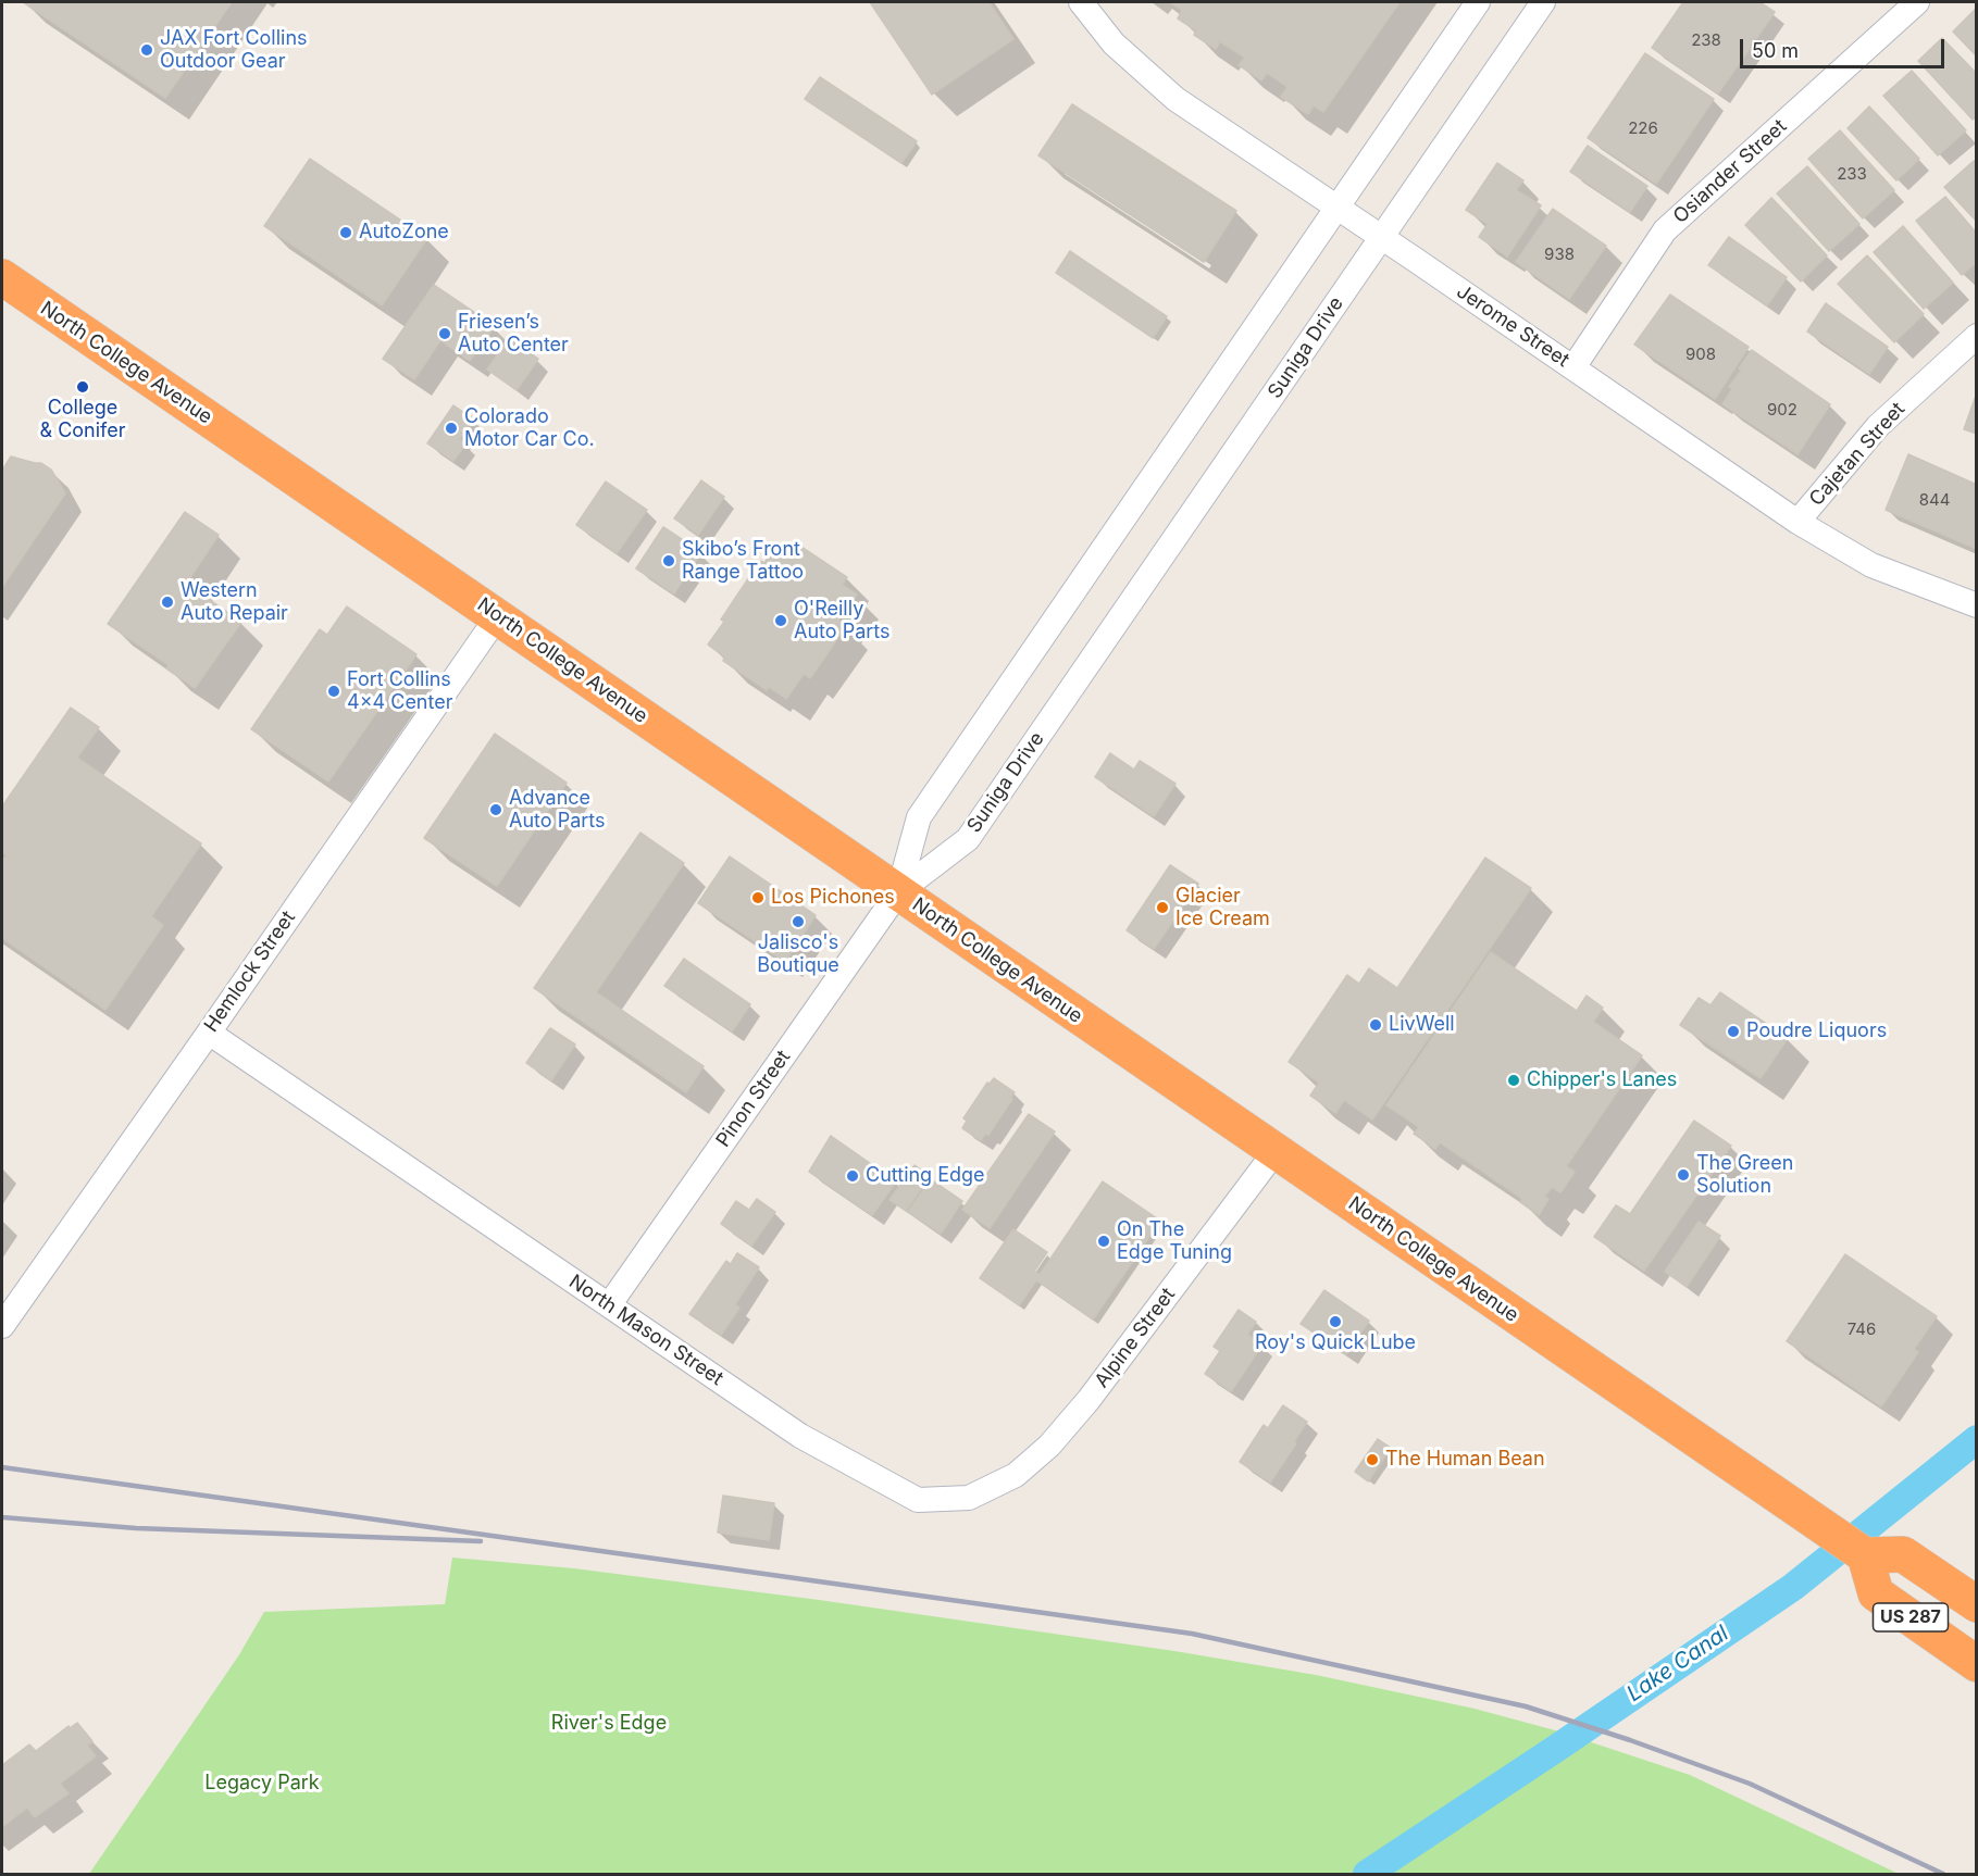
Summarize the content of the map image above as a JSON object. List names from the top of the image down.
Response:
{
  "streets": {
    "highway": ["North College Avenue", "US 287"],
    "street": [
      "Osiander Street",
      "Jerome Street",
      "Suniga Drive",
      "Cajetan Street",
      "Hemlock Street",
      "Pinon Street",
      "North Mason Street",
      "Alpine Street"
    ]
  },
  "crossings": [
    ["Osiander Street", "Jerome Street"],
    ["Jerome Street", "Suniga Drive"],
    ["Jerome Street", "Cajetan Street"],
    ["Suniga Drive", "North College Avenue"],
    ["Suniga Drive", "Pinon Street"],
    ["North College Avenue", "Hemlock Street"],
    ["North College Avenue", "Pinon Street"],
    ["North College Avenue", "Alpine Street"],
    ["North College Avenue", "US 287"],
    ["Hemlock Street", "North Mason Street"],
    ["Pinon Street", "North Mason Street"],
    ["North Mason Street", "Alpine Street"]
  ],
  "water": ["Lake Canal"],
  "parks": ["River's Edge", "Legacy Park"],
  "places": [
    "JAX Fort Collins Outdoor Gear",
    "AutoZone",
    "Friesen’s Auto Center",
    "College & Conifer",
    "Colorado Motor Car Co.",
    "Skibo’s Front Range Tattoo",
    "Western Auto Repair",
    "O'Reilly Auto Parts",
    "Fort Collins 4x4 Center",
    "Advance Auto Parts",
    "Los Pichones",
    "Glacier Ice Cream",
    "Jalisco's Boutique",
    "LivWell",
    "Poudre Liquors",
    "Chipper's Lanes",
    "The Green Solution",
    "Cutting Edge",
    "On The Edge Tuning",
    "Roy's Quick Lube",
    "The Human Bean"
  ],
  "house_numbers": [
    "238",
    "226",
    "233",
    "938",
    "908",
    "902",
    "844",
    "746"
  ],
  "scale_bar": "50 m"
}
